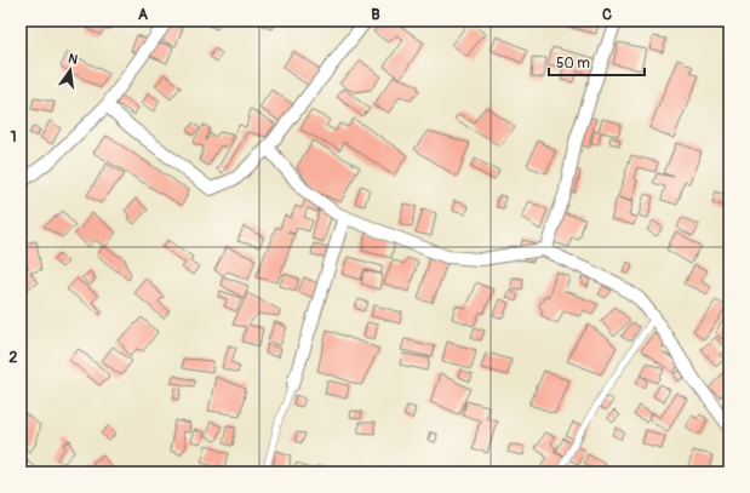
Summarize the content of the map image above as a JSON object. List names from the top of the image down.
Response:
{
  "scale_bar": "50 m",
  "north": "top",
  "grid": {
    "columns": ["A", "B", "C"],
    "rows": ["1", "2"]
  }
}
